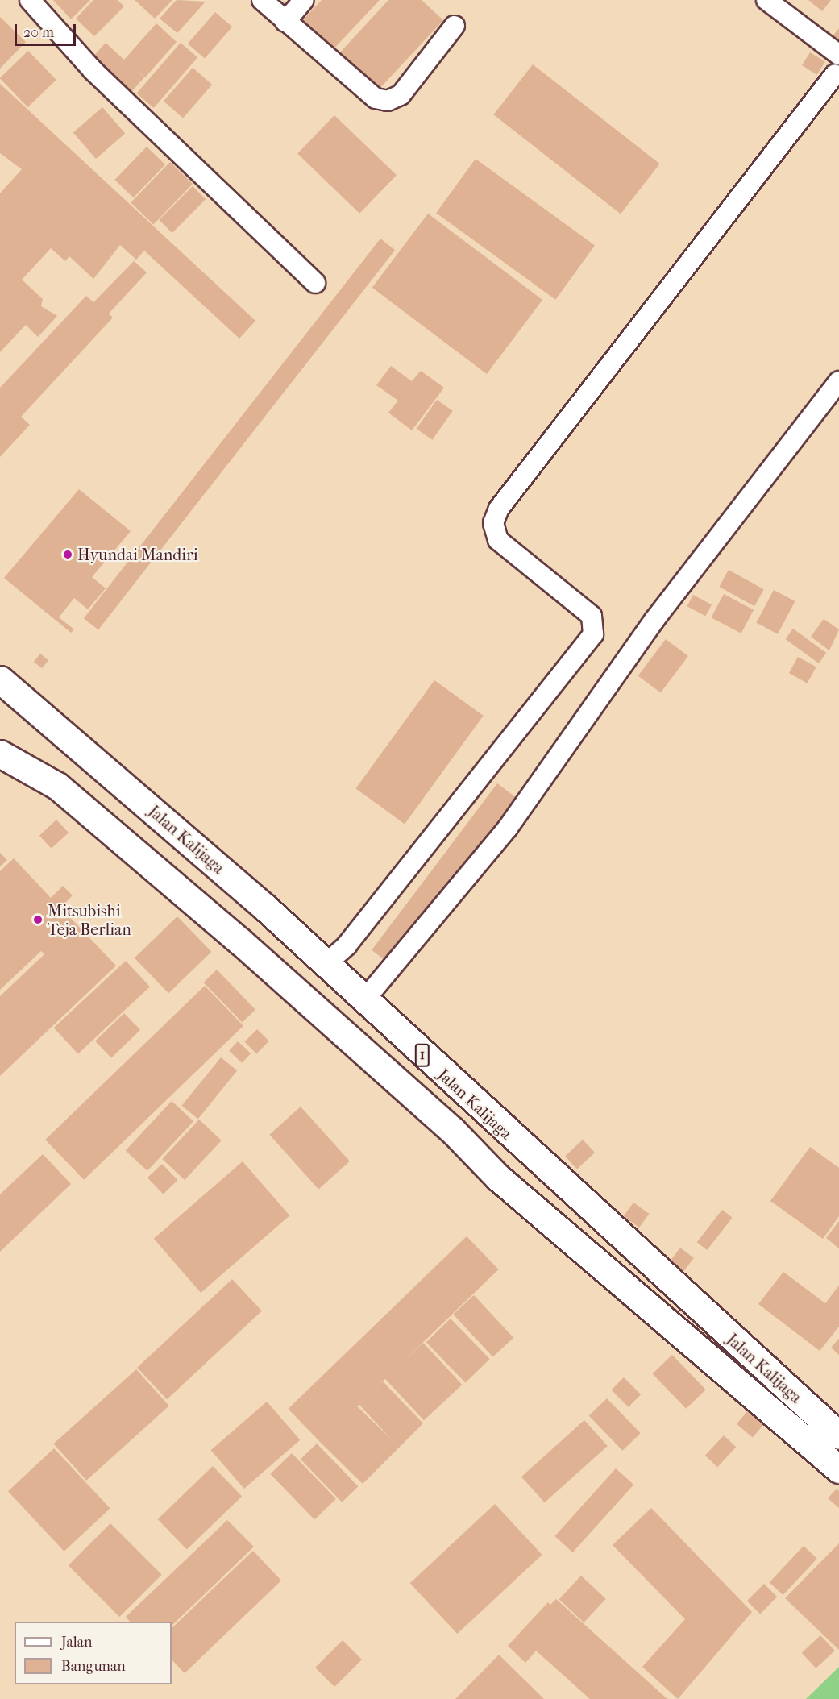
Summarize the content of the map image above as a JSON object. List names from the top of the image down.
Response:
{
  "streets": {
    "highway": ["Jalan Kalijaga", "1"]
  },
  "places": ["Hyundai Mandiri", "Mitsubishi Teja Berlian"],
  "legend": ["Jalan", "Bangunan"],
  "scale_bar": "20 m"
}
